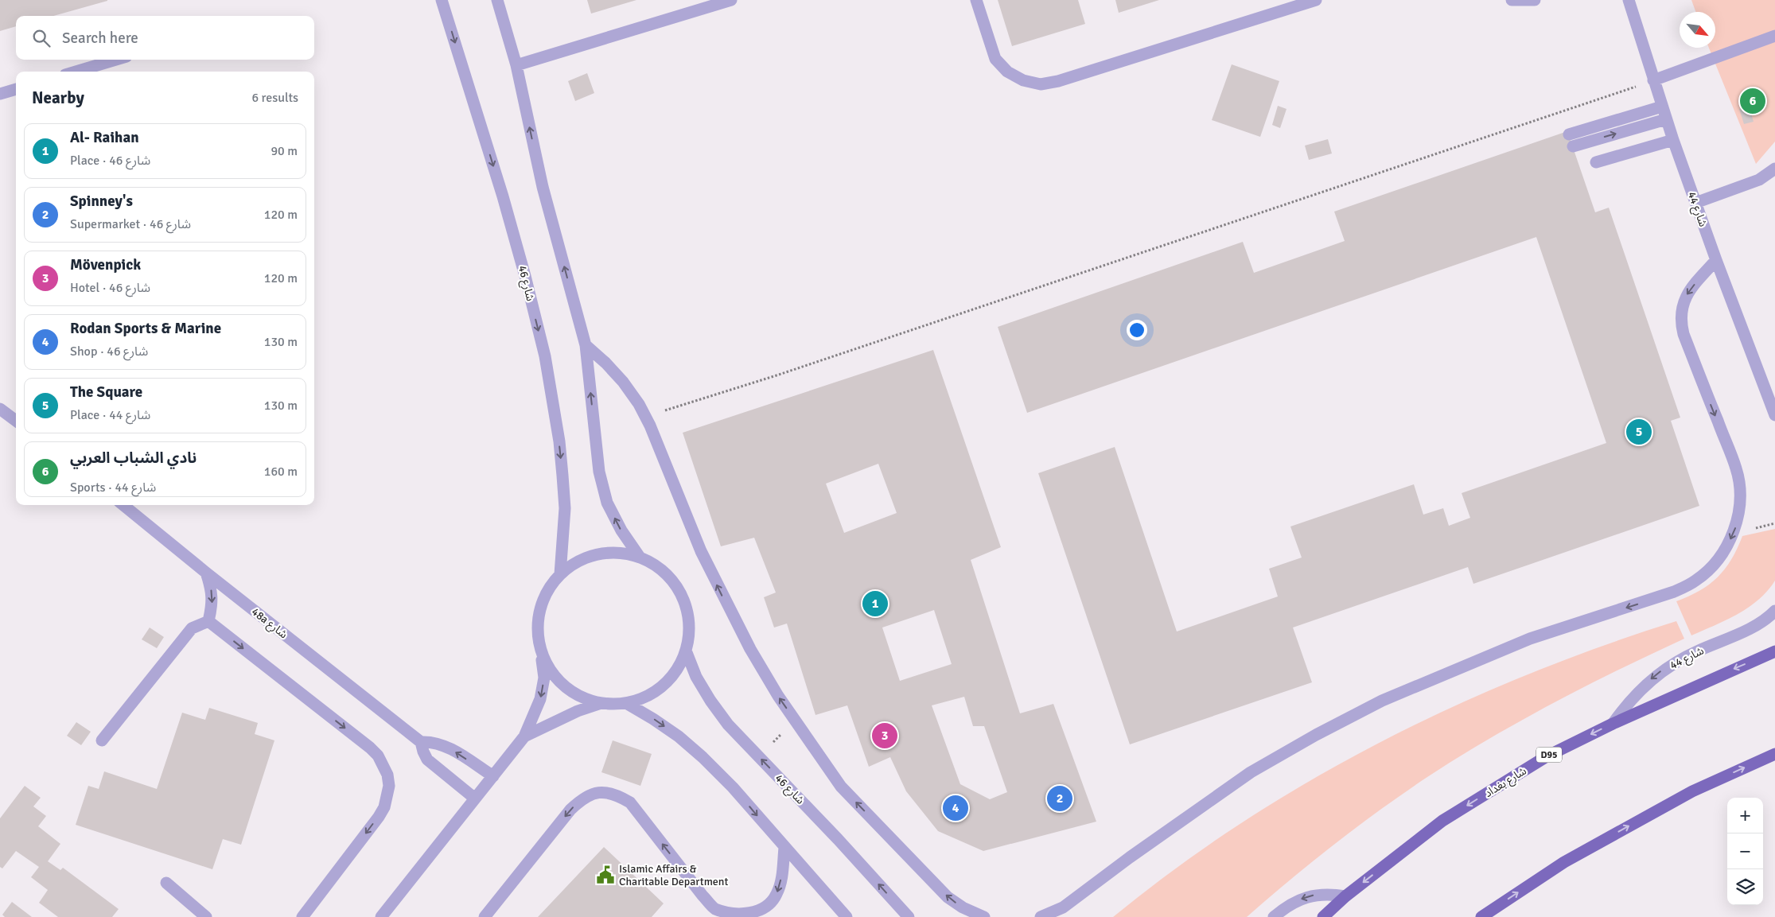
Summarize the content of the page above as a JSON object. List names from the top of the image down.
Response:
{
  "streets": {
    "main road": ["D95", "شارع بغداد"],
    "street": ["شارع 44", "شارع 46", "48a شارع"]
  },
  "crossings": [
    ["شارع 44", "شارع بغداد"]
  ],
  "places": {
    "public building": ["Islamic Affairs & Charitable Department"]
  },
  "north": "bottom right",
  "page": {
    "search": "Search here",
    "heading": ["Nearby", "6 results"],
    "pins": [
      "6",
      "5",
      "1",
      "3",
      "2",
      "4"
    ],
    "list": [
      {
        "mark": "1",
        "name": "Al- Raihan",
        "note": "Place · شارع 46",
        "value": "90 m"
      },
      {
        "mark": "2",
        "name": "Spinney's",
        "note": "Supermarket · شارع 46",
        "value": "120 m"
      },
      {
        "mark": "3",
        "name": "Mövenpick",
        "note": "Hotel · شارع 46",
        "value": "120 m"
      },
      {
        "mark": "4",
        "name": "Rodan Sports & Marine",
        "note": "Shop · شارع 46",
        "value": "130 m"
      },
      {
        "mark": "5",
        "name": "The Square",
        "note": "Place · شارع 44",
        "value": "130 m"
      },
      {
        "mark": "6",
        "name": "نادي الشباب العربي",
        "note": "Sports · شارع 44",
        "value": "160 m"
      }
    ],
    "map_buttons": ["+", "−"]
  }
}
